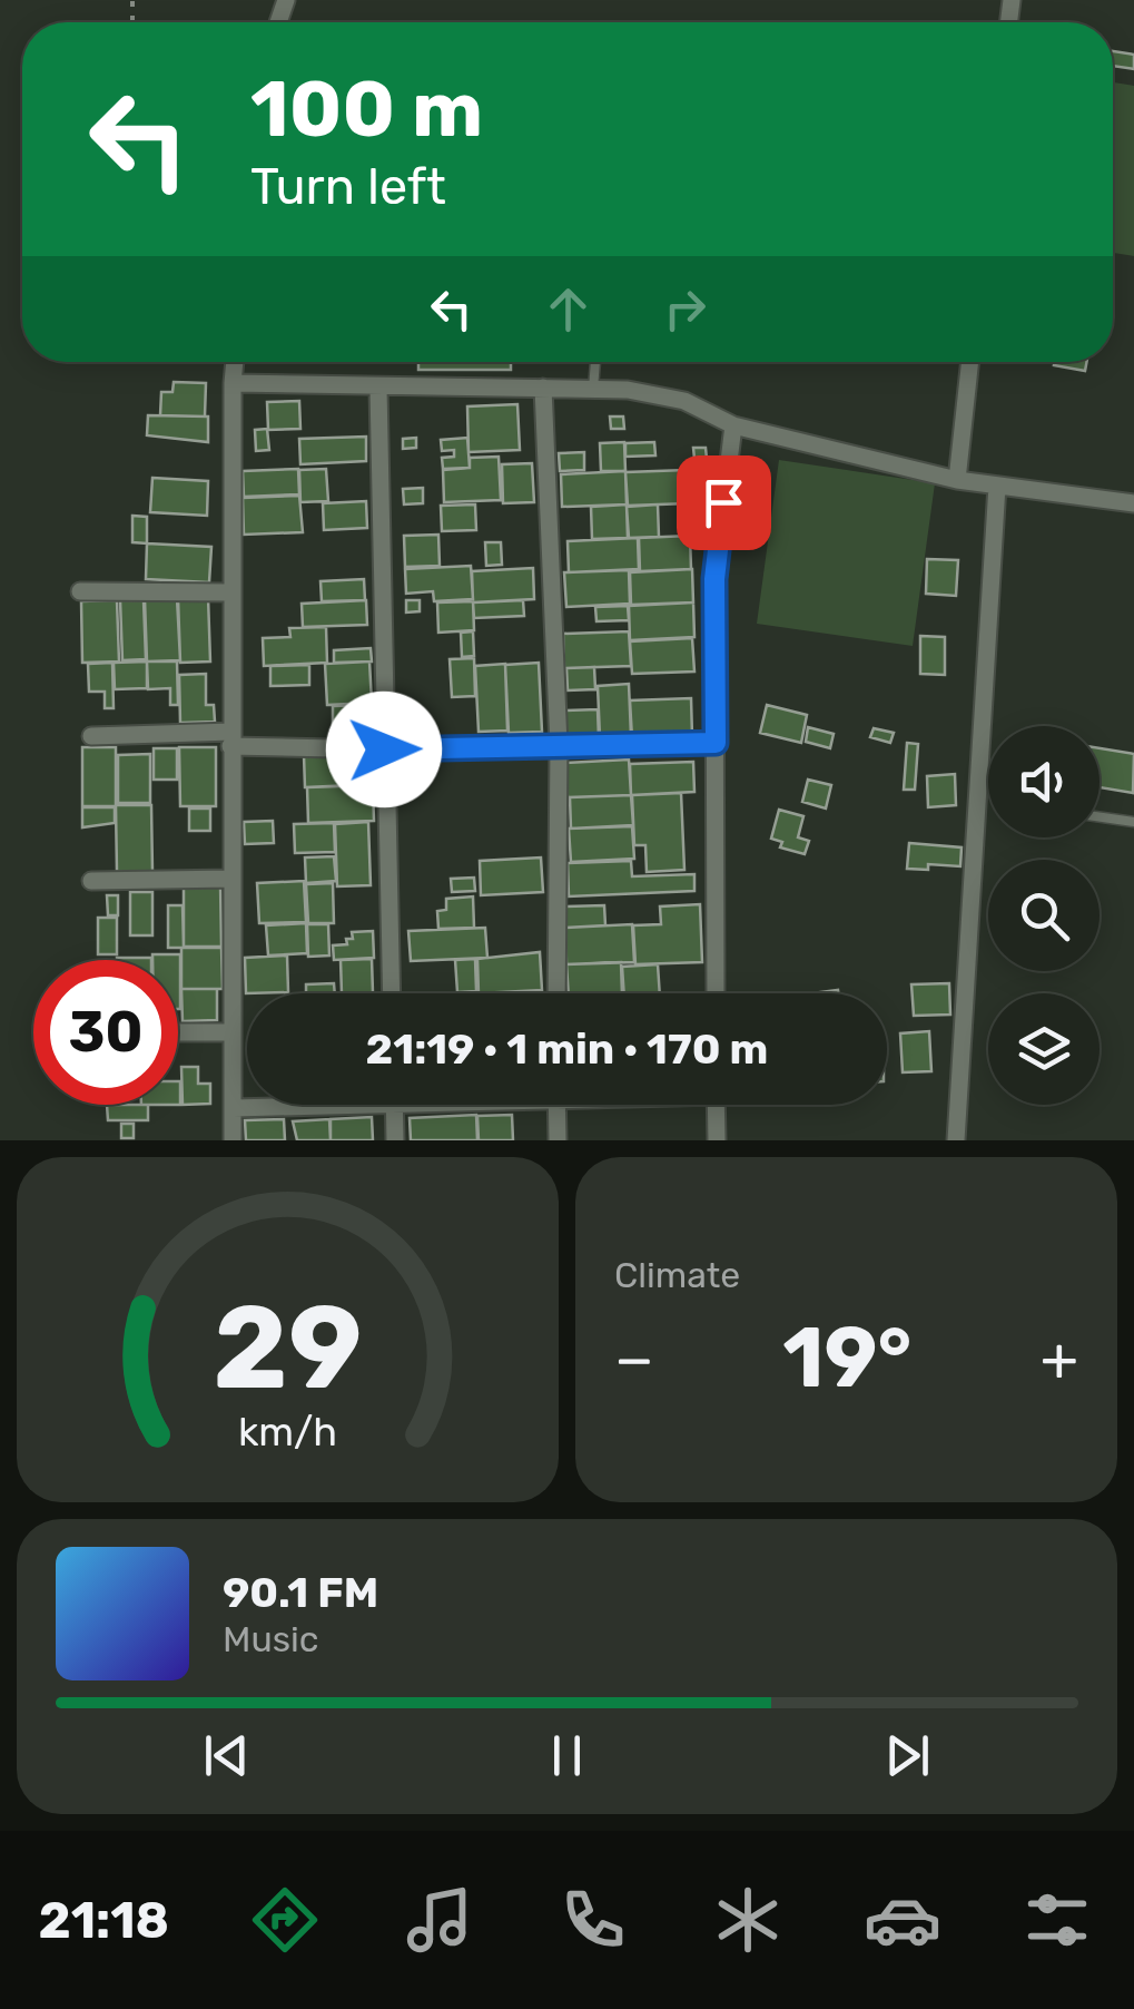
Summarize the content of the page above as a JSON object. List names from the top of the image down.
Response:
{
  "page": {
    "turn": ["100 m", "Turn left"],
    "limit": "30",
    "trip": "21:19 · 1 min · 170 m",
    "tile": "Climate",
    "heat": ["−", "19°", "+"],
    "song": ["90.1 FM", "Music"],
    "tabs": "21:18",
    "gauge": ["29", "km/h"]
  }
}
